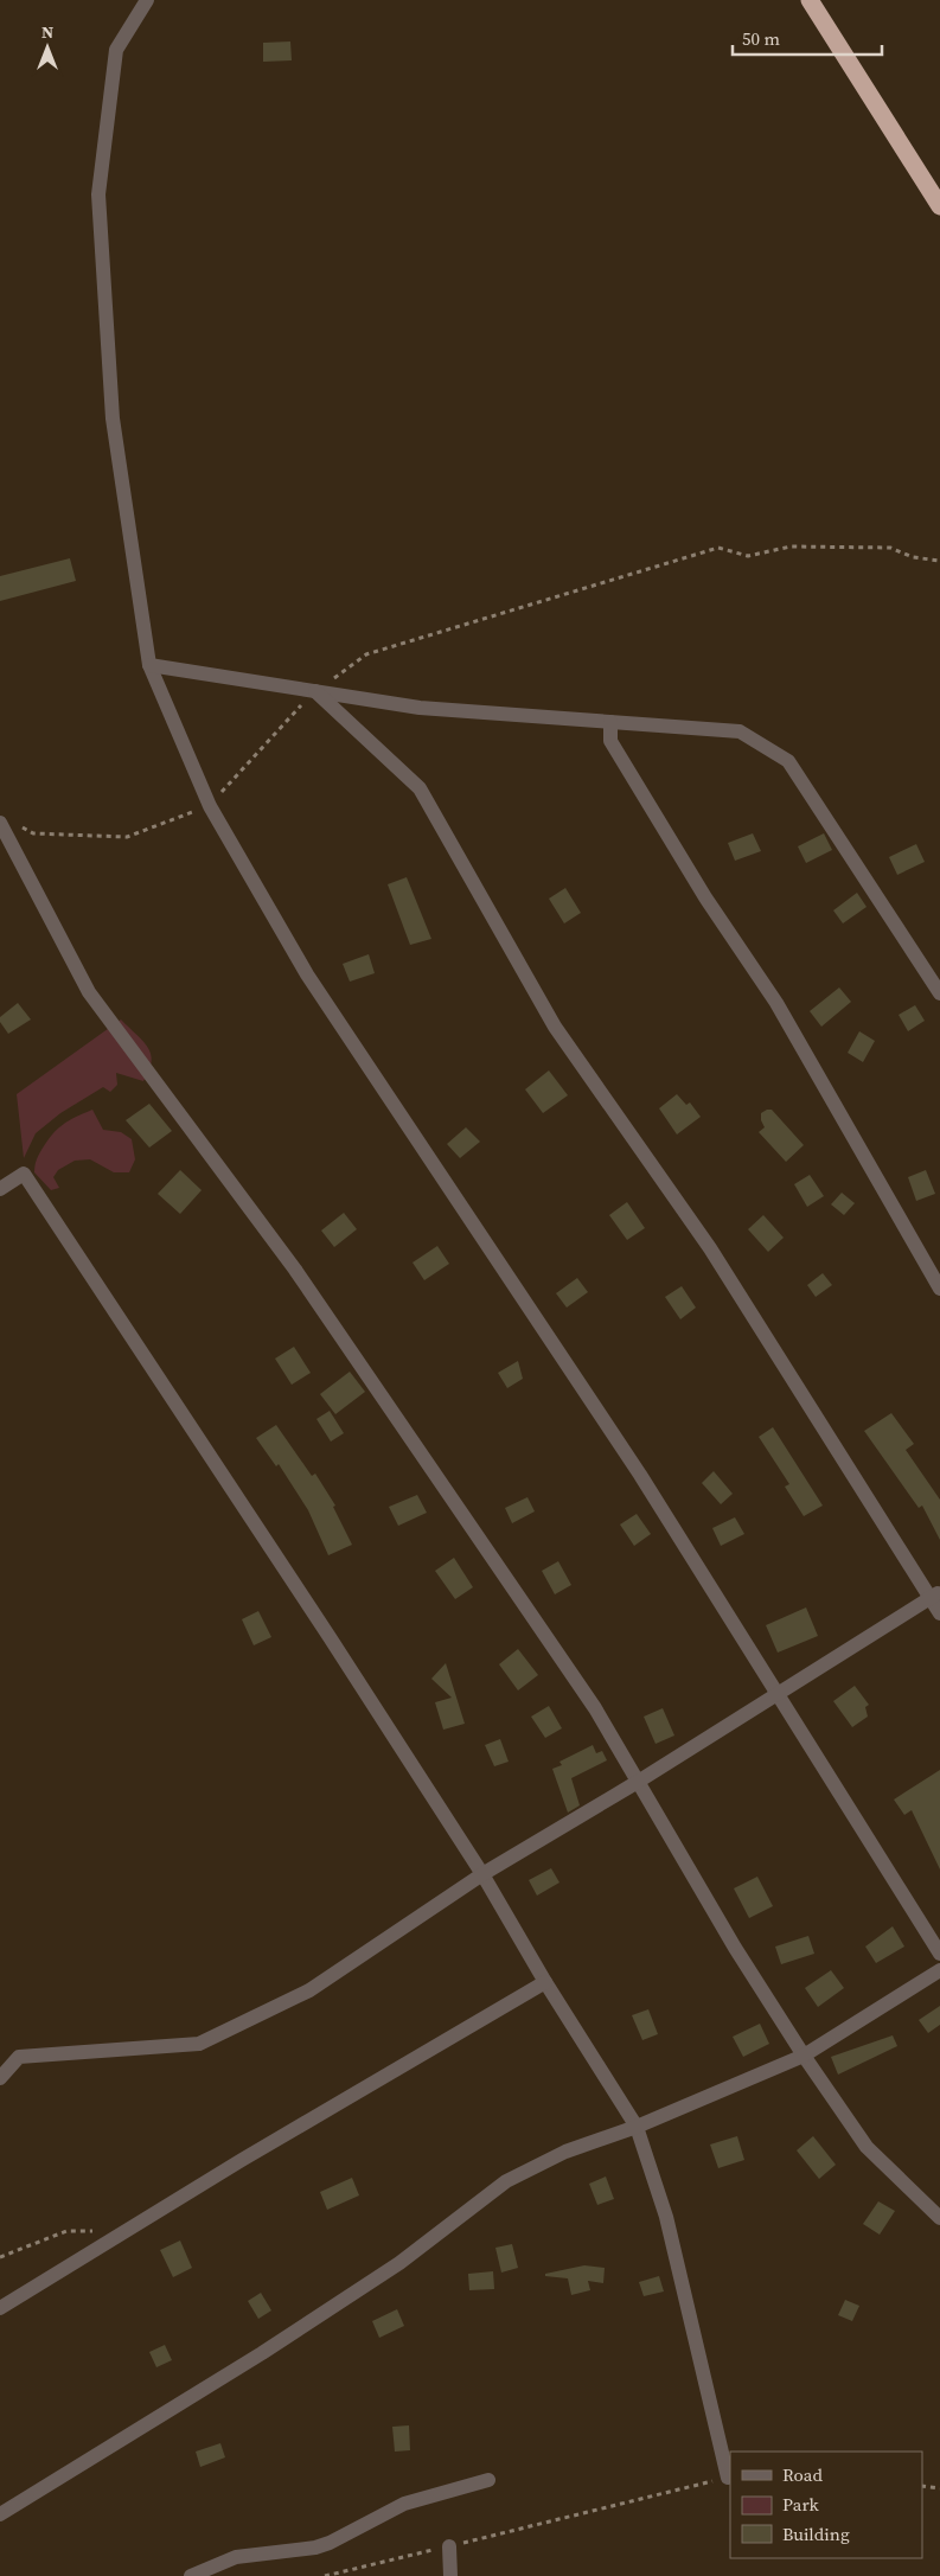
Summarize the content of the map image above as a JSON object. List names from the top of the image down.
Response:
{
  "legend": ["Road", "Park", "Building"],
  "scale_bar": "50 m",
  "north": "top"
}
